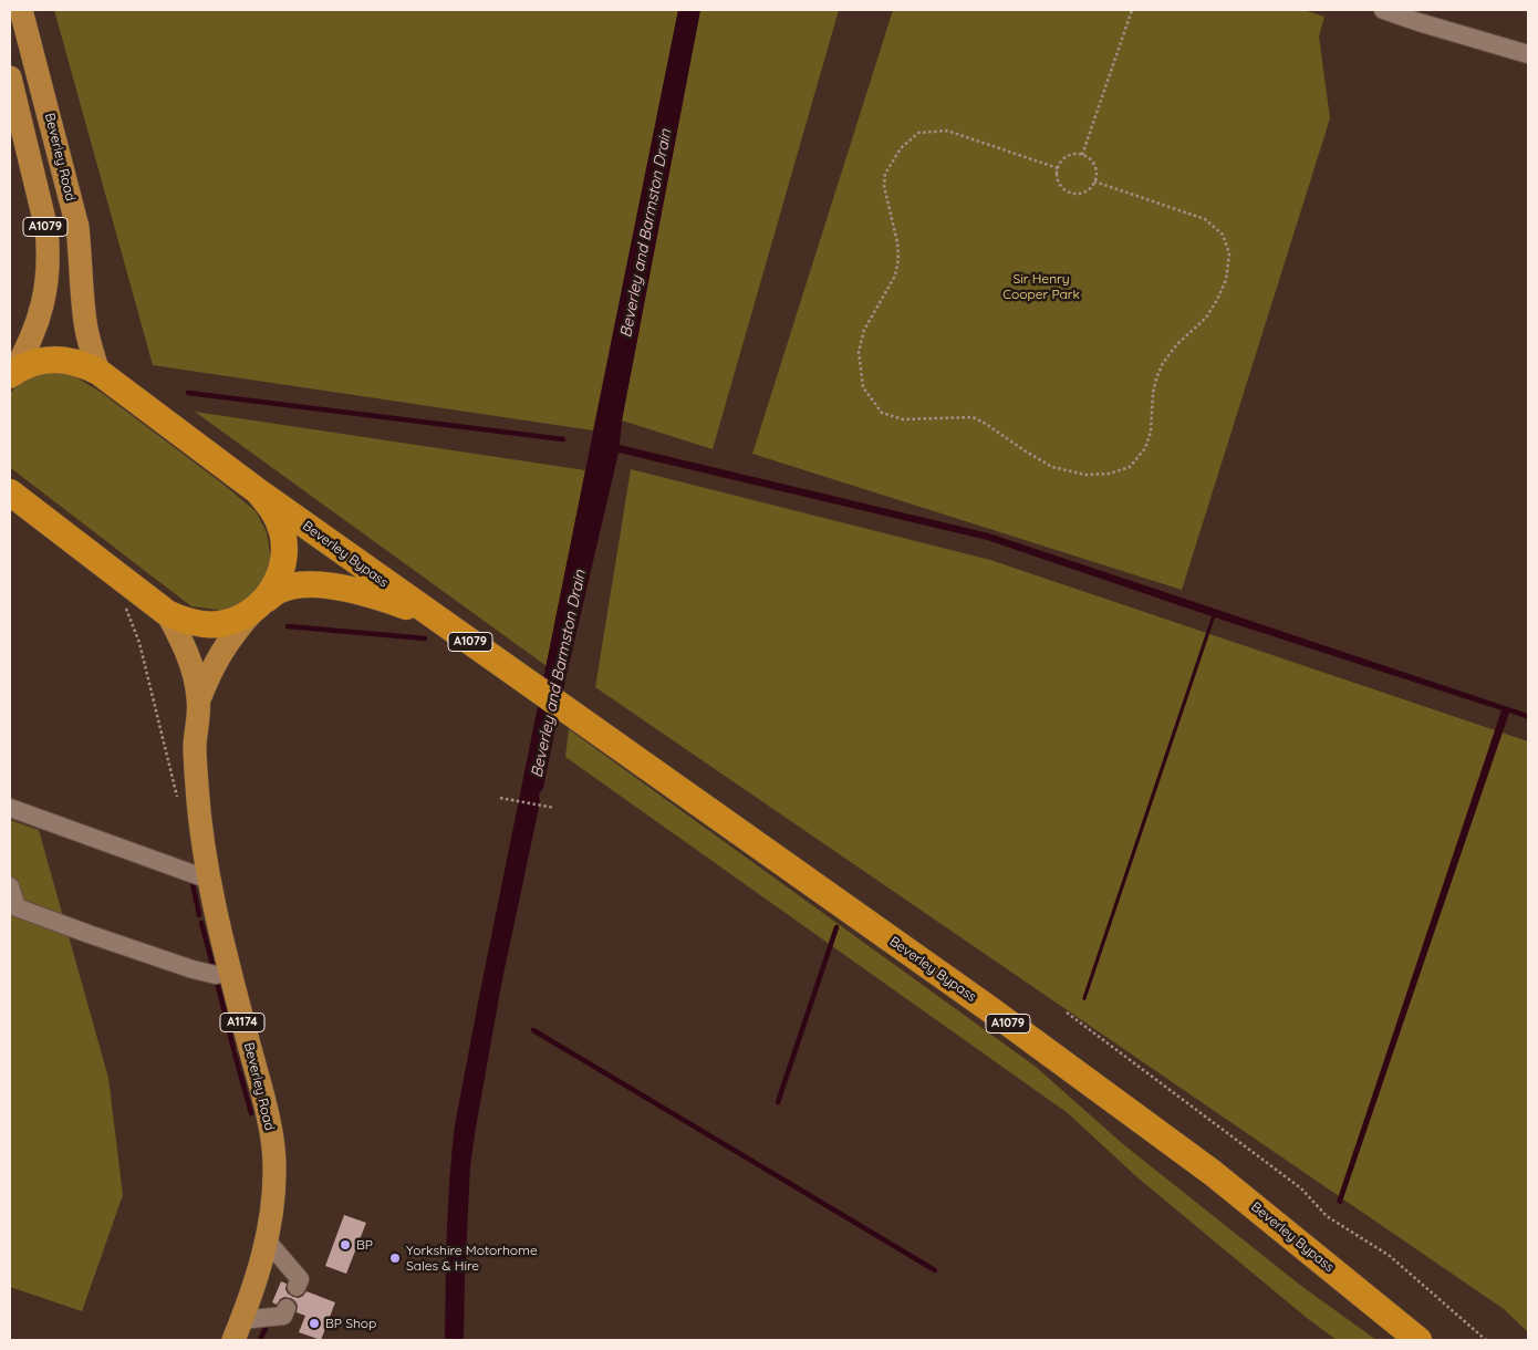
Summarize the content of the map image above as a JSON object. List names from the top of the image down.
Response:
{
  "streets": {
    "highway": ["A1079", "Beverley Bypass"],
    "main road": ["Beverley Road", "A1174"]
  },
  "crossings": [
    ["Beverley Road", "A1079"],
    ["Beverley Road", "Beverley Bypass"],
    ["A1079", "Beverley Bypass"]
  ],
  "water": ["Beverley and Barmston Drain"],
  "parks": ["Sir Henry Cooper Park"],
  "places": ["BP", "Yorkshire Motorhome Sales & Hire", "BP Shop"]
}
